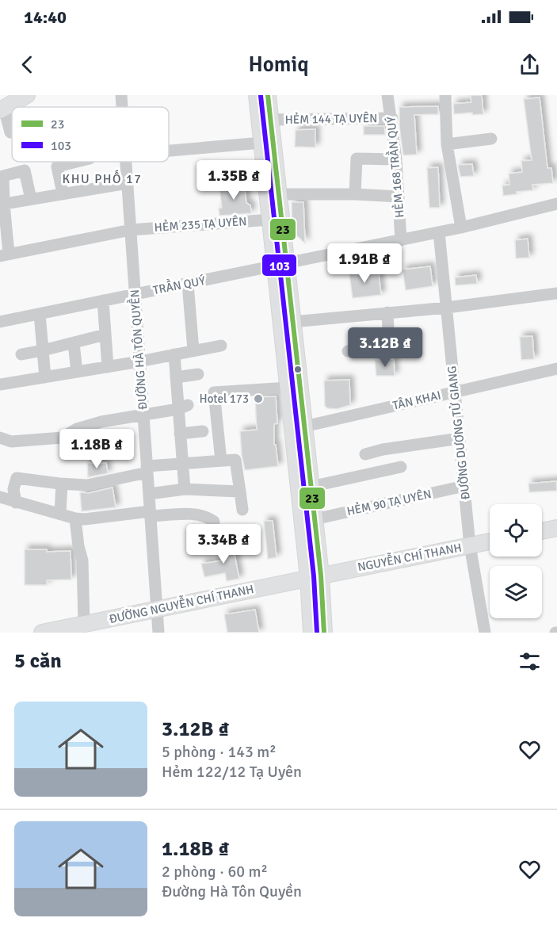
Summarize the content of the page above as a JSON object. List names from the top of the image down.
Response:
{
  "streets": {
    "main road": ["NGUYỄN CHÍ THANH", "ĐƯỜNG NGUYỄN CHÍ THANH"],
    "street": [
      "HẺM 144 TẠ UYÊN",
      "HẺM 168 TRẦN QUÝ",
      "HẺM 235 TẠ UYÊN",
      "TRẦN QUÝ",
      "ĐƯỜNG HÀ TÔN QUYỀN",
      "TÂN KHAI",
      "ĐƯỜNG DƯƠNG TỬ GIANG",
      "HẺM 90 TẠ UYÊN"
    ]
  },
  "crossings": [
    ["HẺM 144 TẠ UYÊN", "HẺM 168 TRẦN QUÝ"],
    ["HẺM 168 TRẦN QUÝ", "TRẦN QUÝ"],
    ["HẺM 235 TẠ UYÊN", "ĐƯỜNG HÀ TÔN QUYỀN"],
    ["TRẦN QUÝ", "ĐƯỜNG HÀ TÔN QUYỀN"],
    ["TRẦN QUÝ", "ĐƯỜNG DƯƠNG TỬ GIANG"],
    ["ĐƯỜNG HÀ TÔN QUYỀN", "ĐƯỜNG NGUYỄN CHÍ THANH"],
    ["TÂN KHAI", "ĐƯỜNG DƯƠNG TỬ GIANG"],
    ["ĐƯỜNG DƯƠNG TỬ GIANG", "HẺM 90 TẠ UYÊN"],
    ["ĐƯỜNG DƯƠNG TỬ GIANG", "NGUYỄN CHÍ THANH"],
    ["NGUYỄN CHÍ THANH", "ĐƯỜNG NGUYỄN CHÍ THANH"]
  ],
  "districts": ["KHU PHỐ 17"],
  "places": ["Hotel 173"],
  "lines": ["transit line 23", "transit line 103"],
  "legend": ["23", "103"],
  "page": {
    "status": "14:40",
    "header": "Homiq",
    "price": [
      "1.35B ₫",
      "1.91B ₫",
      "3.12B ₫",
      "1.18B ₫",
      "3.34B ₫"
    ],
    "heading": "5 căn",
    "list": [
      {
        "name": "3.12B ₫",
        "note": "5 phòng · 143 m² · Hẻm 122/12 Tạ Uyên"
      },
      {
        "name": "1.18B ₫",
        "note": "2 phòng · 60 m² · Đường Hà Tôn Quyền"
      }
    ]
  }
}
